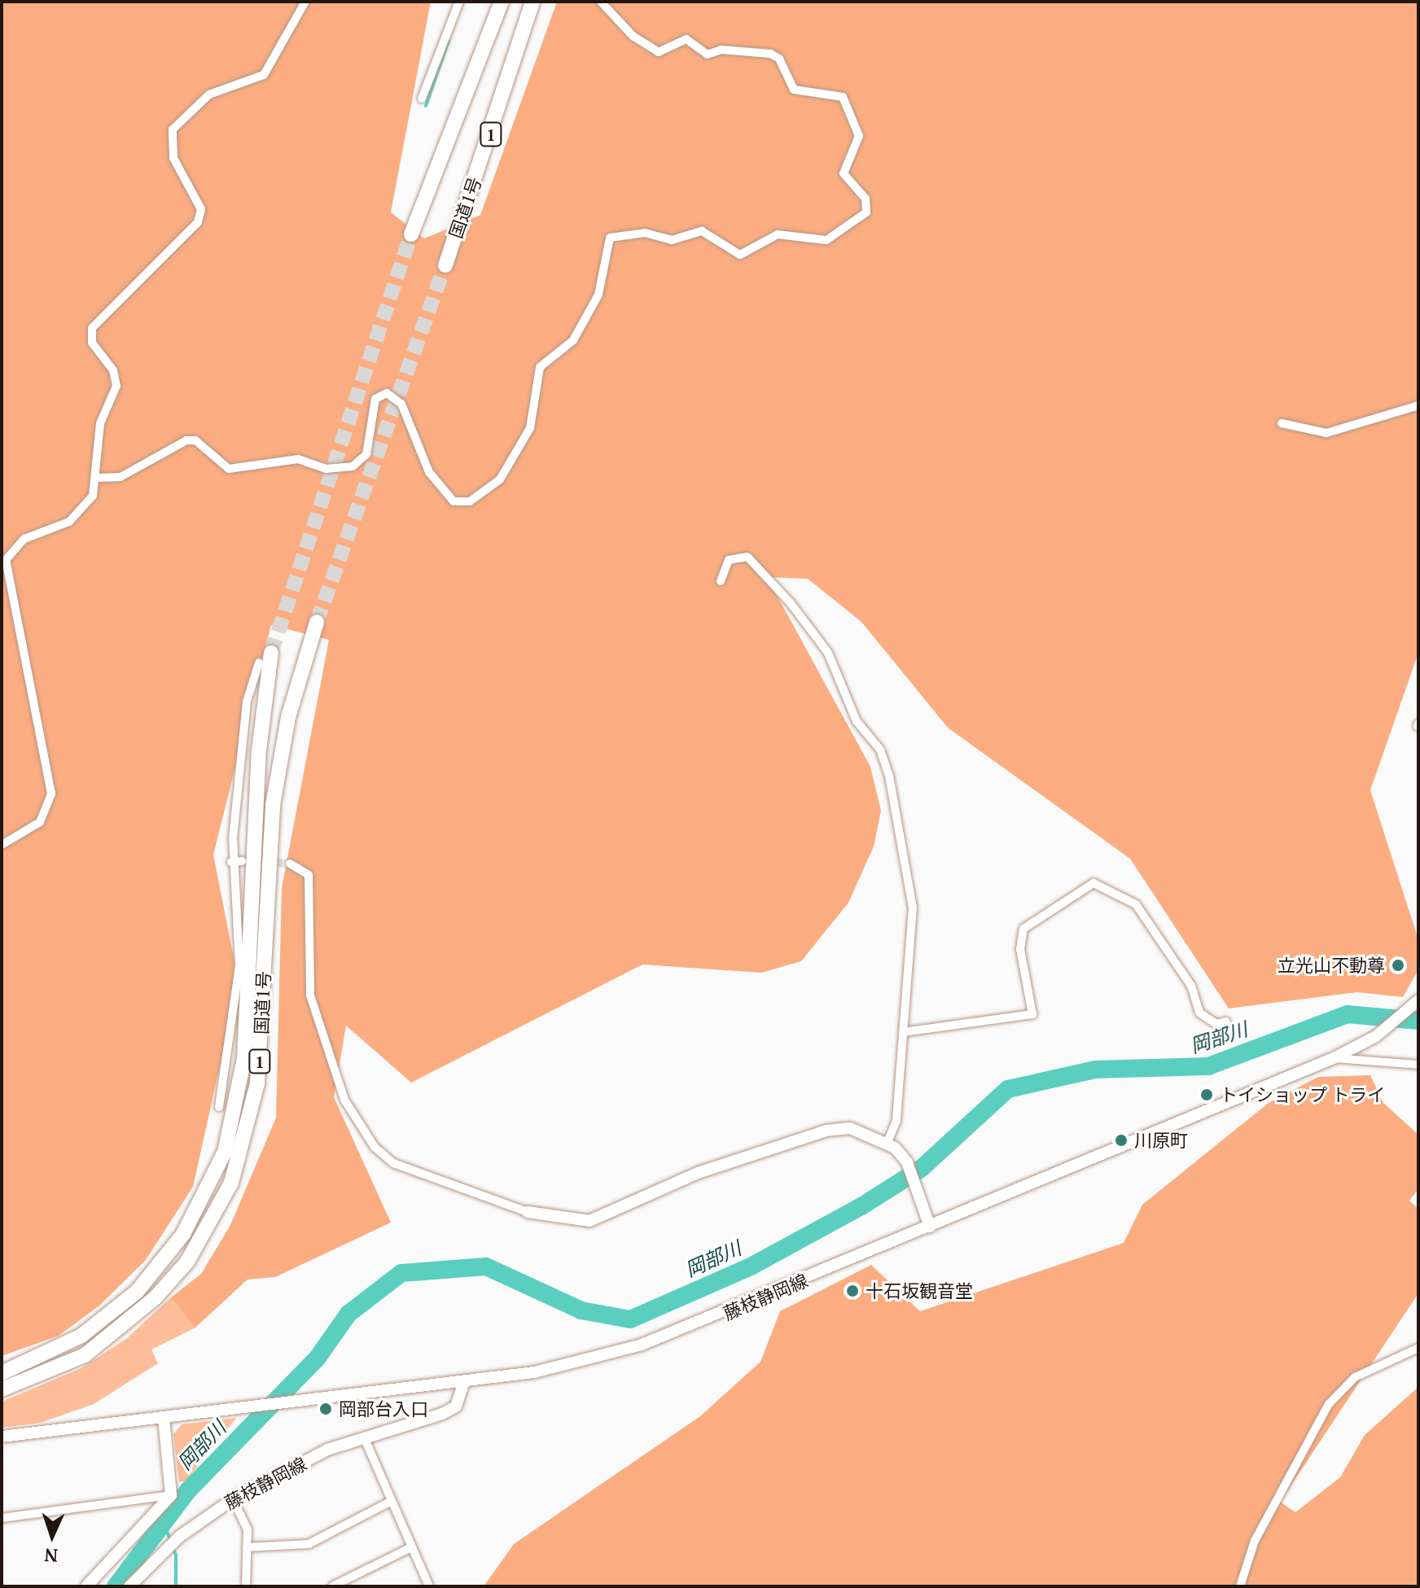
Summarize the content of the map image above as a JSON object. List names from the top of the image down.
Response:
{
  "streets": {
    "highway": ["1", "国道1号"],
    "main road": ["藤枝静岡線"]
  },
  "water": ["岡部川"],
  "places": [
    "立光山不動尊",
    "トイショップ トライ",
    "川原町",
    "十石坂観音堂",
    "岡部台入口"
  ],
  "north": "bottom"
}
